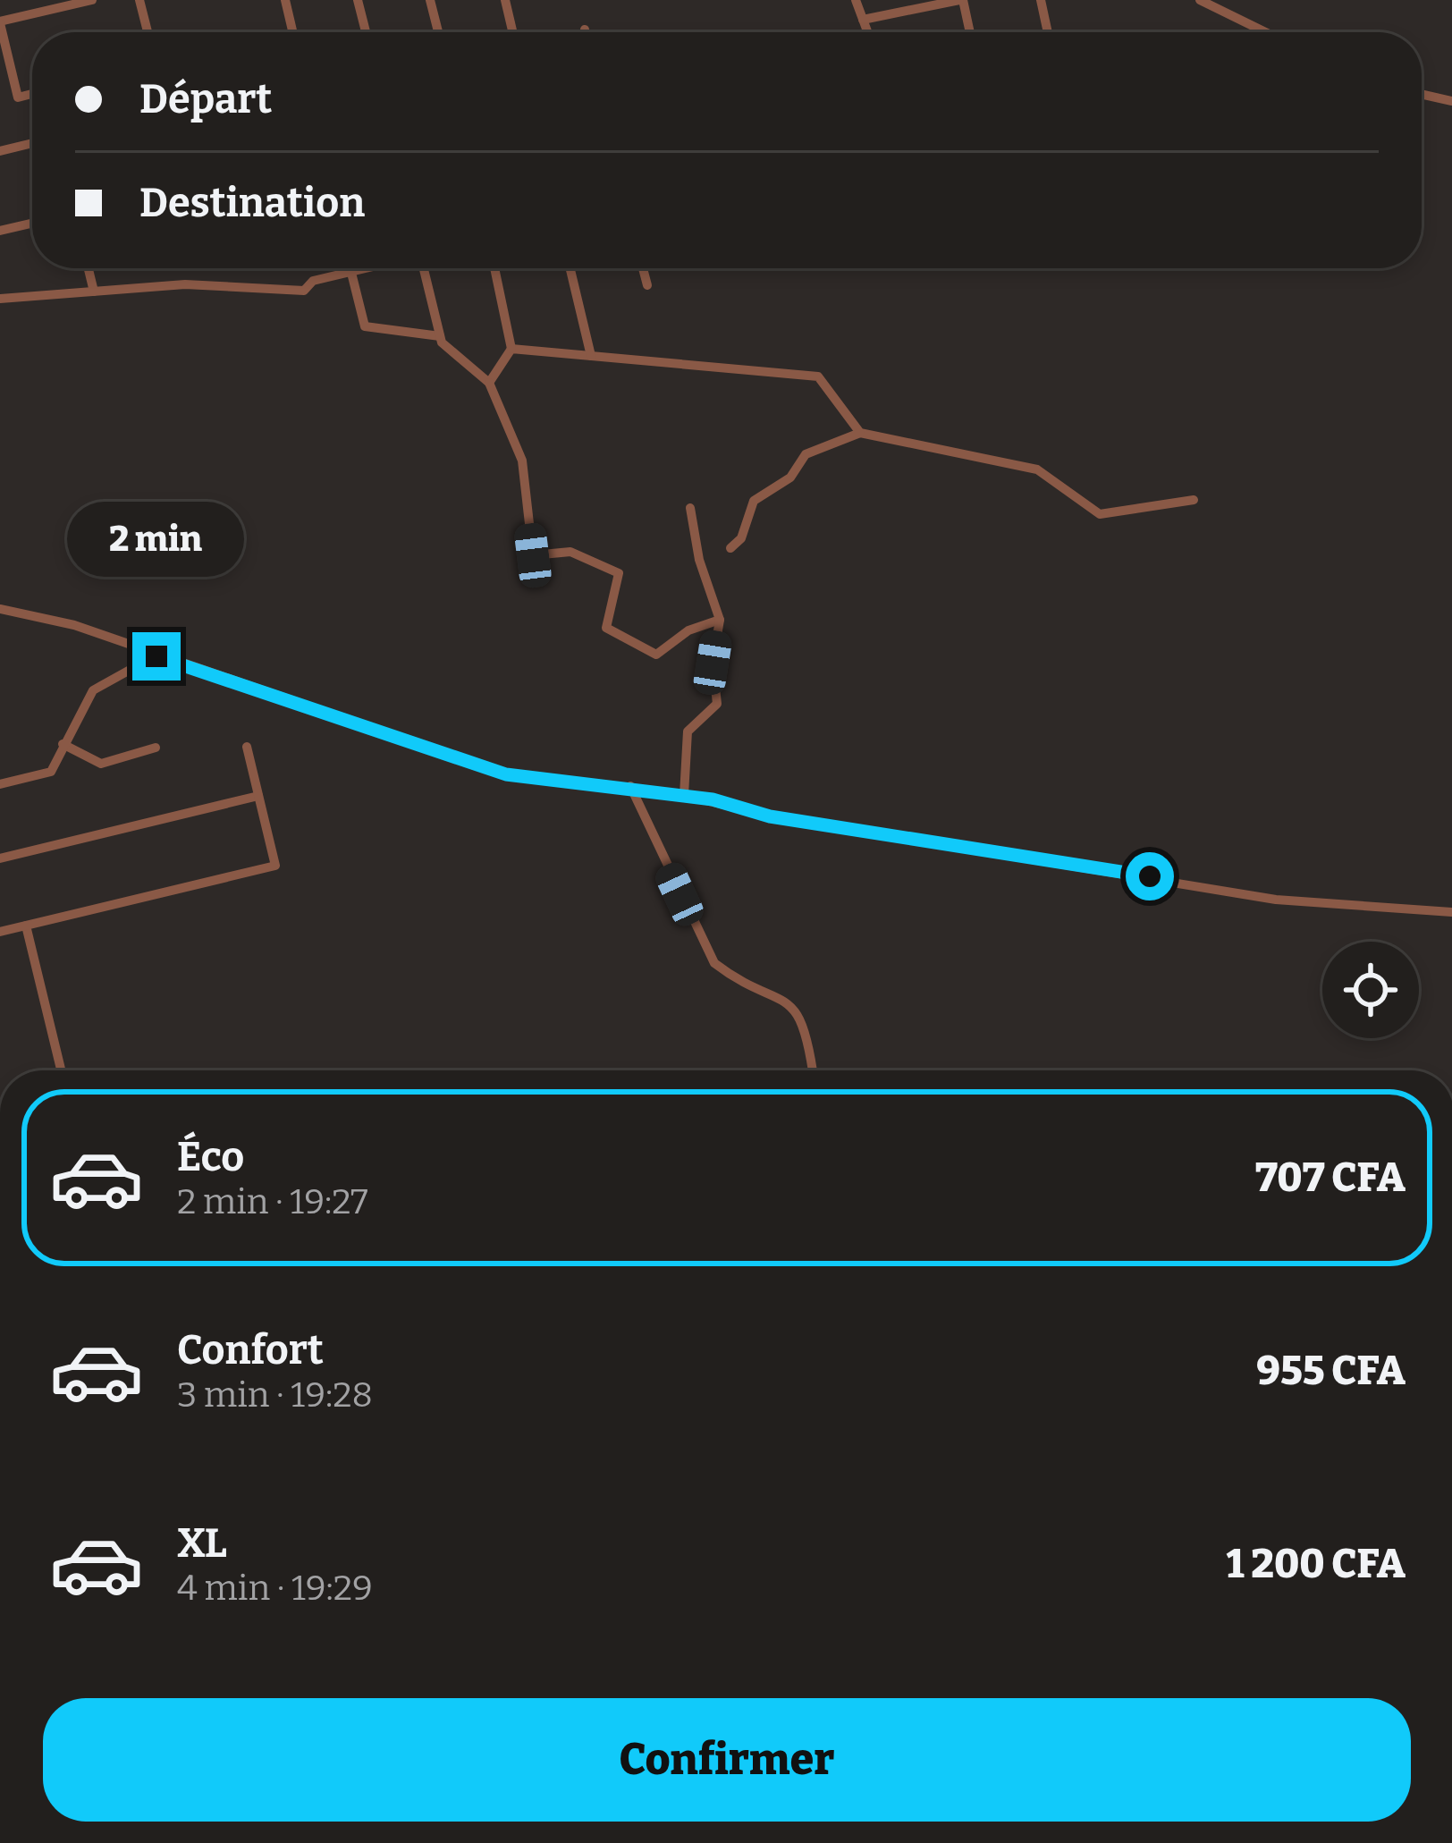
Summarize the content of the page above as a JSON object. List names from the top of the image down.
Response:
{
  "page": {
    "banner": ["Départ", "Destination"],
    "bubble": "2 min",
    "list": [
      {
        "name": "Éco",
        "note": "2 min · 19:27",
        "value": "707 CFA"
      },
      {
        "name": "Confort",
        "note": "3 min · 19:28",
        "value": "955 CFA"
      },
      {
        "name": "XL",
        "note": "4 min · 19:29",
        "value": "1 200 CFA"
      }
    ],
    "buttons": "Confirmer"
  }
}
